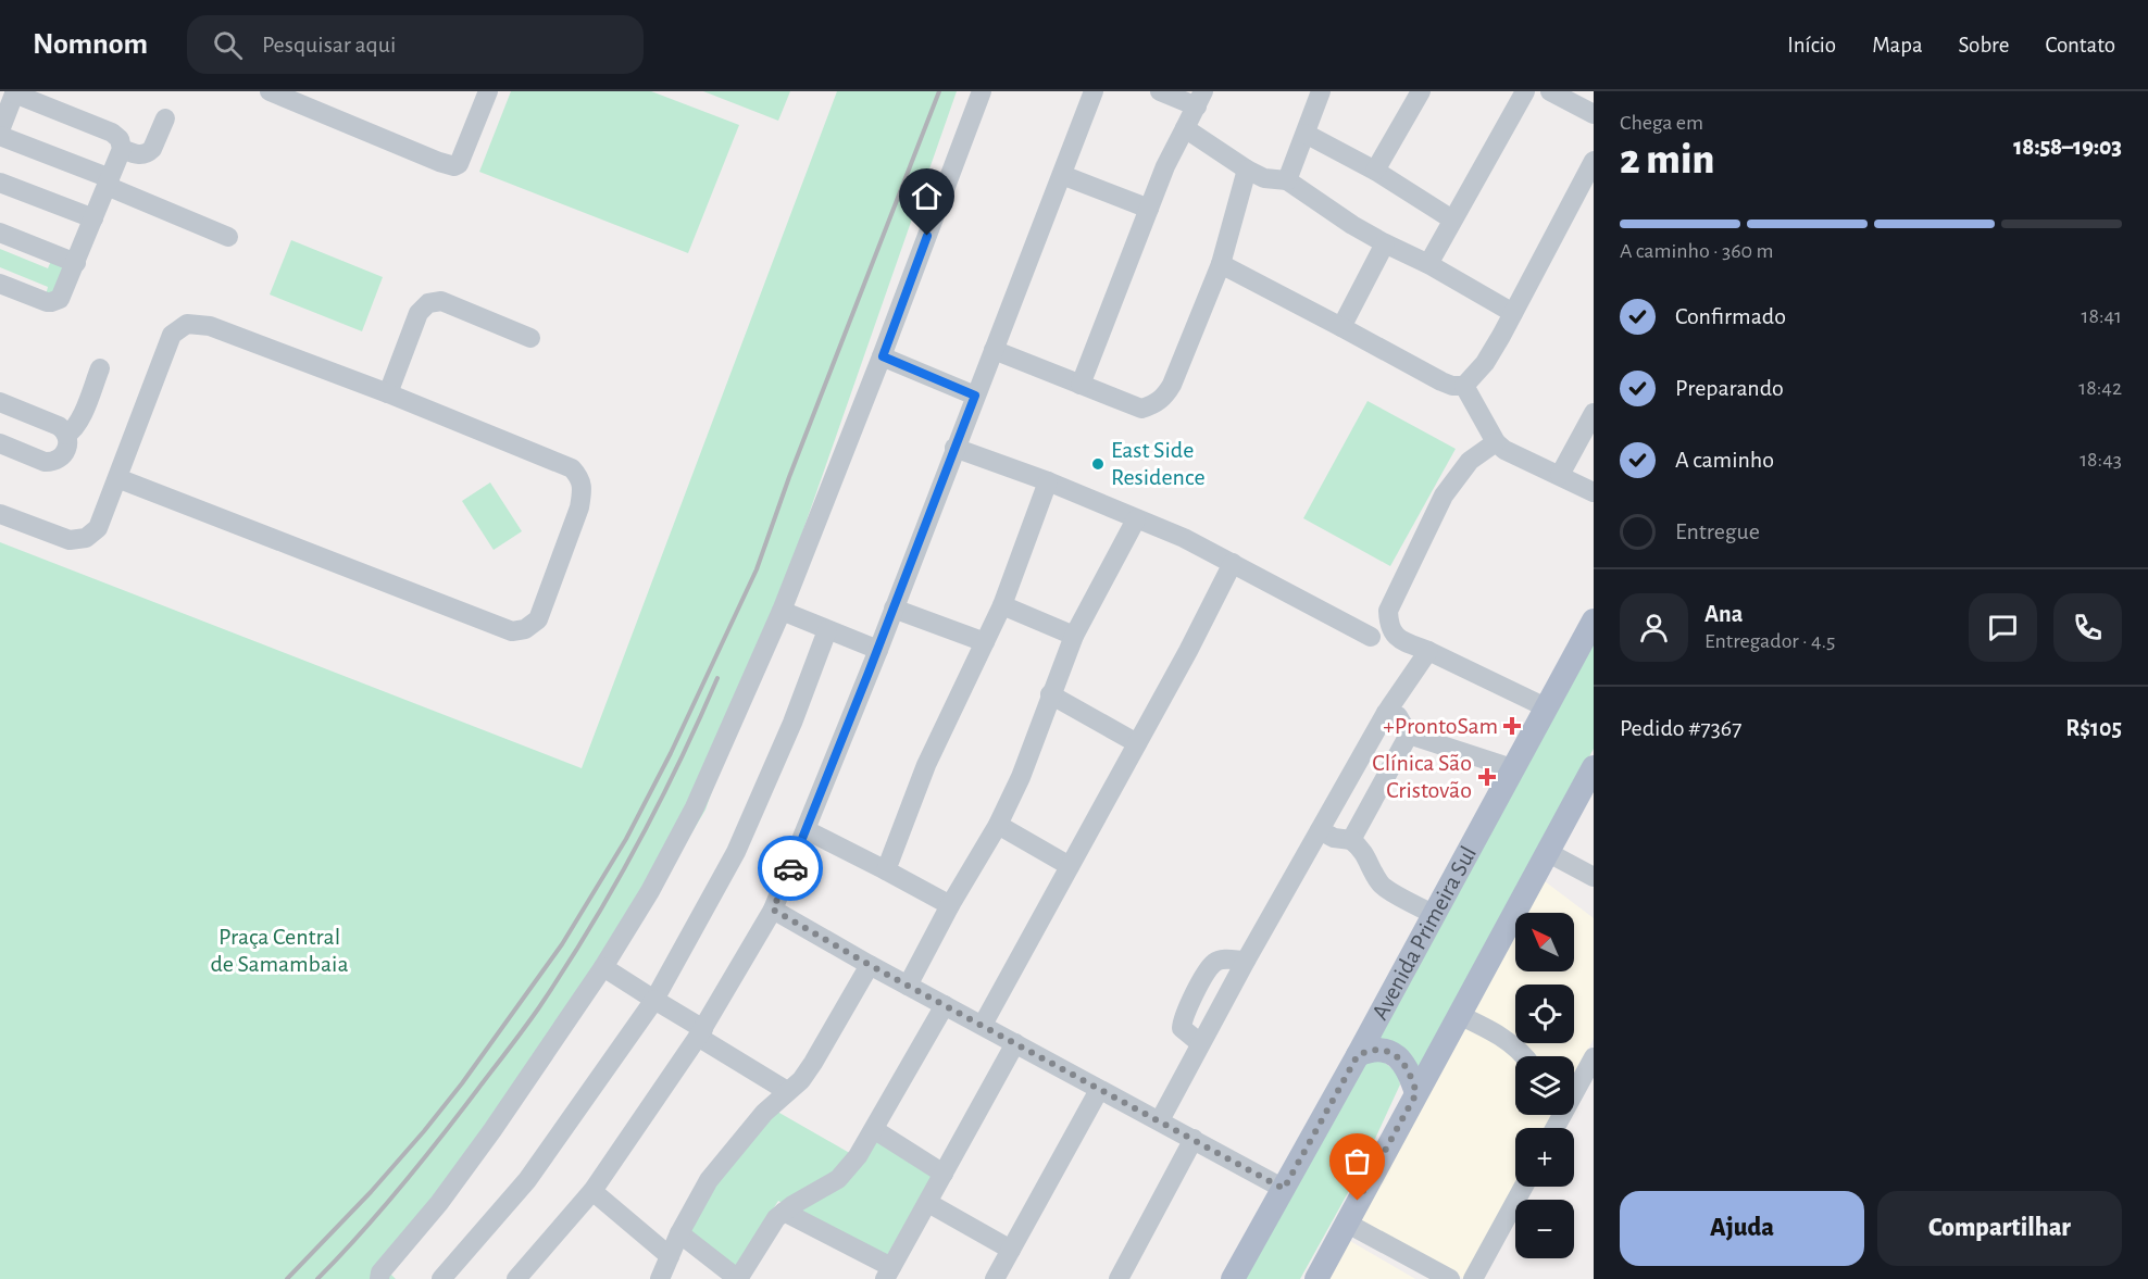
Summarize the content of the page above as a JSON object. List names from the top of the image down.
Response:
{
  "streets": {
    "main road": ["Avenida Primeira Sul"]
  },
  "parks": ["Praça Central de Samambaia"],
  "places": {
    "other": ["East Side Residence"],
    "health": ["+ProntoSam", "Clínica São Cristovão"]
  },
  "north": "top left",
  "page": {
    "header": "Nomnom",
    "search": "Pesquisar aqui",
    "nav": [
      "Início",
      "Mapa",
      "Sobre",
      "Contato"
    ],
    "heading": ["2 min", "Chega em", "18:58–19:03"],
    "panel": [
      "Ana",
      "Entregador · 4.5",
      "Pedido #7367",
      "R$105"
    ],
    "bar": "A caminho · 360 m",
    "list": [
      ["Confirmado", "18:41"],
      ["Preparando", "18:42"],
      ["A caminho", "18:43"],
      "Entregue"
    ],
    "map_buttons": ["+", "−"],
    "buttons": ["Ajuda", "Compartilhar"]
  }
}
